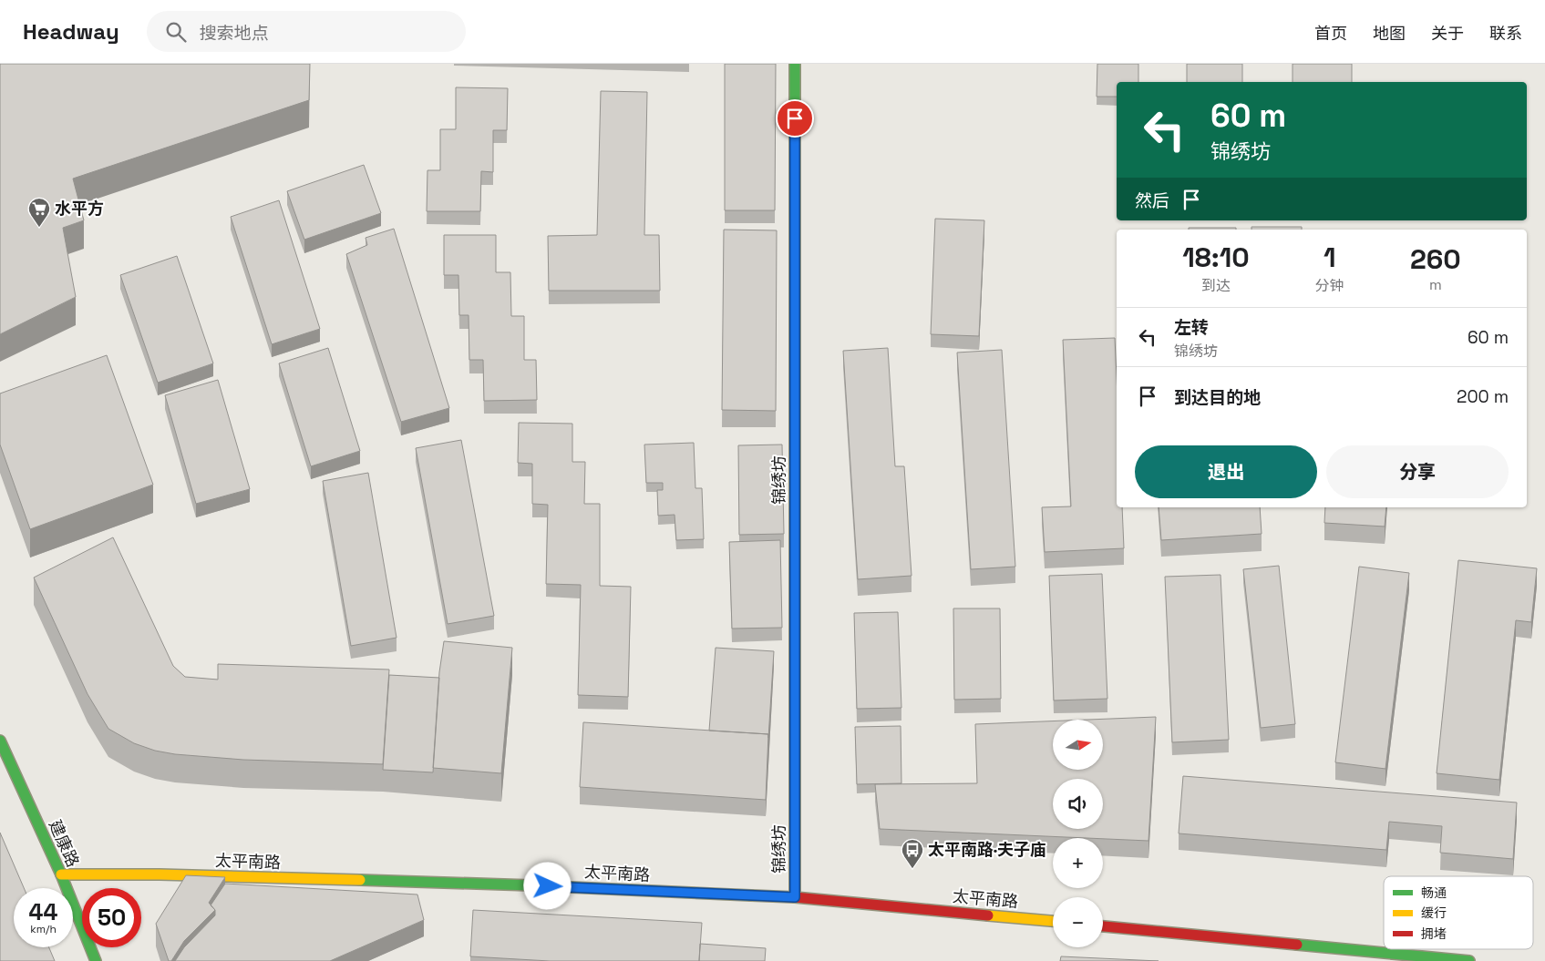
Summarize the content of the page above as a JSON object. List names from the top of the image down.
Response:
{
  "streets": {
    "main road": ["锦绣坊", "建康路", "太平南路"]
  },
  "crossings": [
    ["锦绣坊", "太平南路"],
    ["建康路", "太平南路"]
  ],
  "places": {
    "supermarket": ["水平方"],
    "bus stop": ["太平南路·夫子庙"]
  },
  "legend": ["畅通", "缓行", "拥堵"],
  "north": "right",
  "page": {
    "header": "Headway",
    "search": "搜索地点",
    "nav": [
      "首页",
      "地图",
      "关于",
      "联系"
    ],
    "turn": ["60 m", "锦绣坊"],
    "then": "然后",
    "eta": [
      "18:10",
      "到达",
      "1",
      "分钟",
      "260",
      "m"
    ],
    "list": [
      {
        "name": "左转",
        "note": "锦绣坊",
        "value": "60 m"
      },
      {
        "name": "到达目的地",
        "value": "200 m"
      }
    ],
    "buttons": ["退出", "分享"],
    "map_buttons": ["+", "−"],
    "speed": "44 km/h",
    "limit": "50"
  }
}
